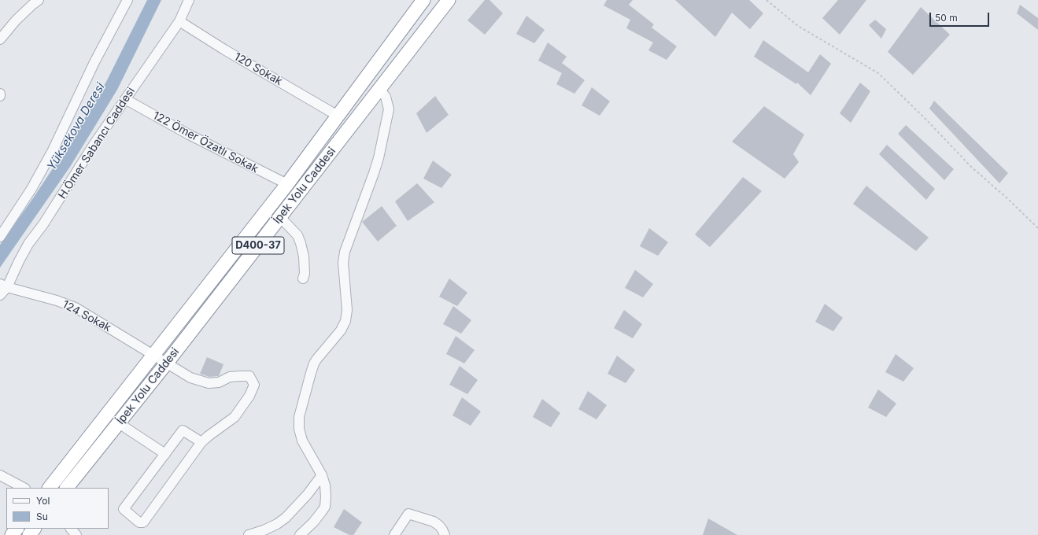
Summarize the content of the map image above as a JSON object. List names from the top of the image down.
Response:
{
  "streets": {
    "highway": ["İpek Yolu Caddesi", "D400-37"],
    "street": [
      "120 Sokak",
      "122 Ömer Özatlı Sokak",
      "H.Ömer Sabancı Caddesi",
      "124 Sokak"
    ]
  },
  "crossings": [
    ["120 Sokak", "H.Ömer Sabancı Caddesi"],
    ["120 Sokak", "İpek Yolu Caddesi"],
    ["122 Ömer Özatlı Sokak", "H.Ömer Sabancı Caddesi"],
    ["122 Ömer Özatlı Sokak", "İpek Yolu Caddesi"],
    ["H.Ömer Sabancı Caddesi", "124 Sokak"],
    ["İpek Yolu Caddesi", "124 Sokak"]
  ],
  "water": ["Yüksekova Deresi"],
  "legend": ["Yol", "Su"],
  "scale_bar": "50 m"
}
